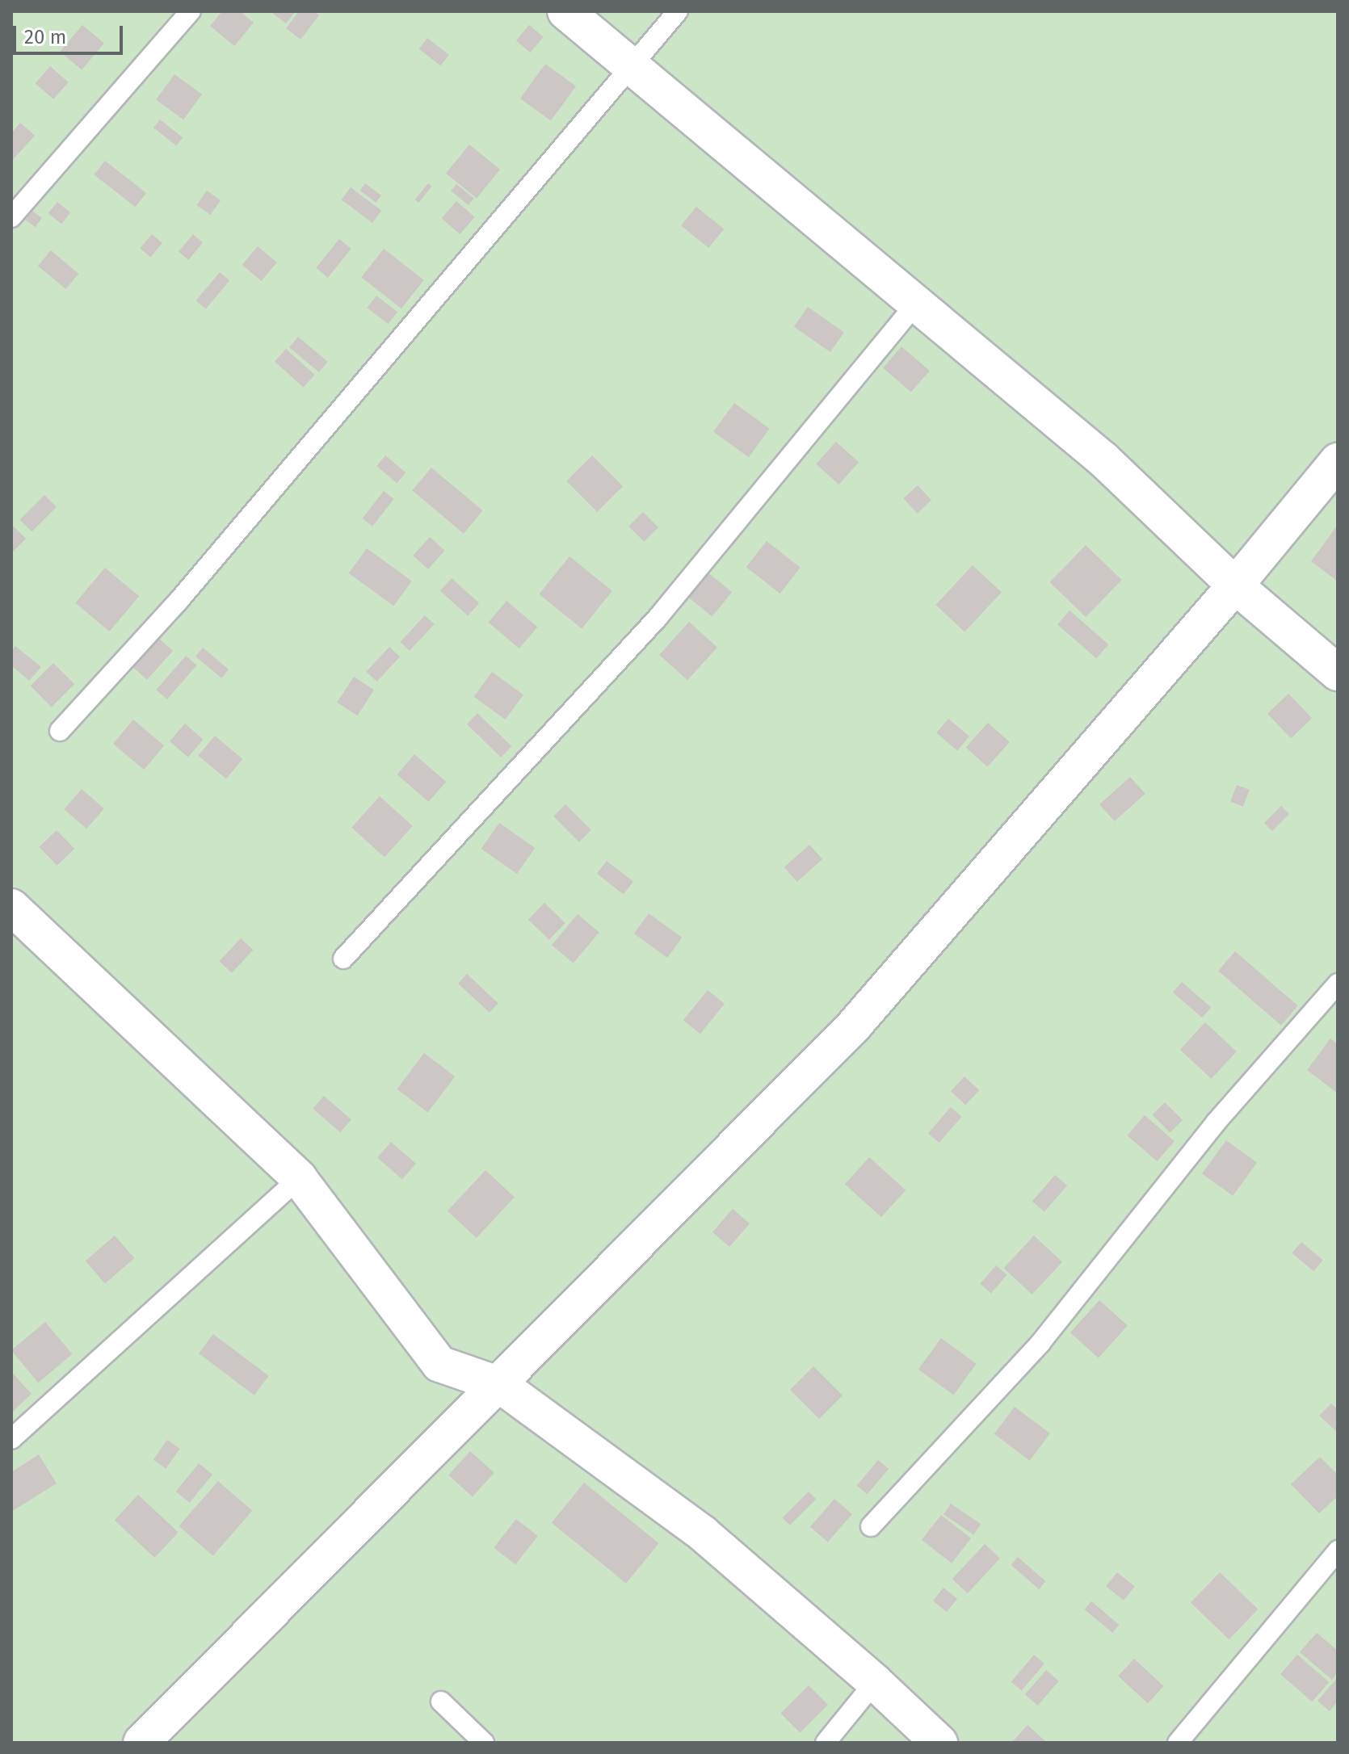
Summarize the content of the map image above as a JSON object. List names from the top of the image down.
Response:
{
  "scale_bar": "20 m"
}
